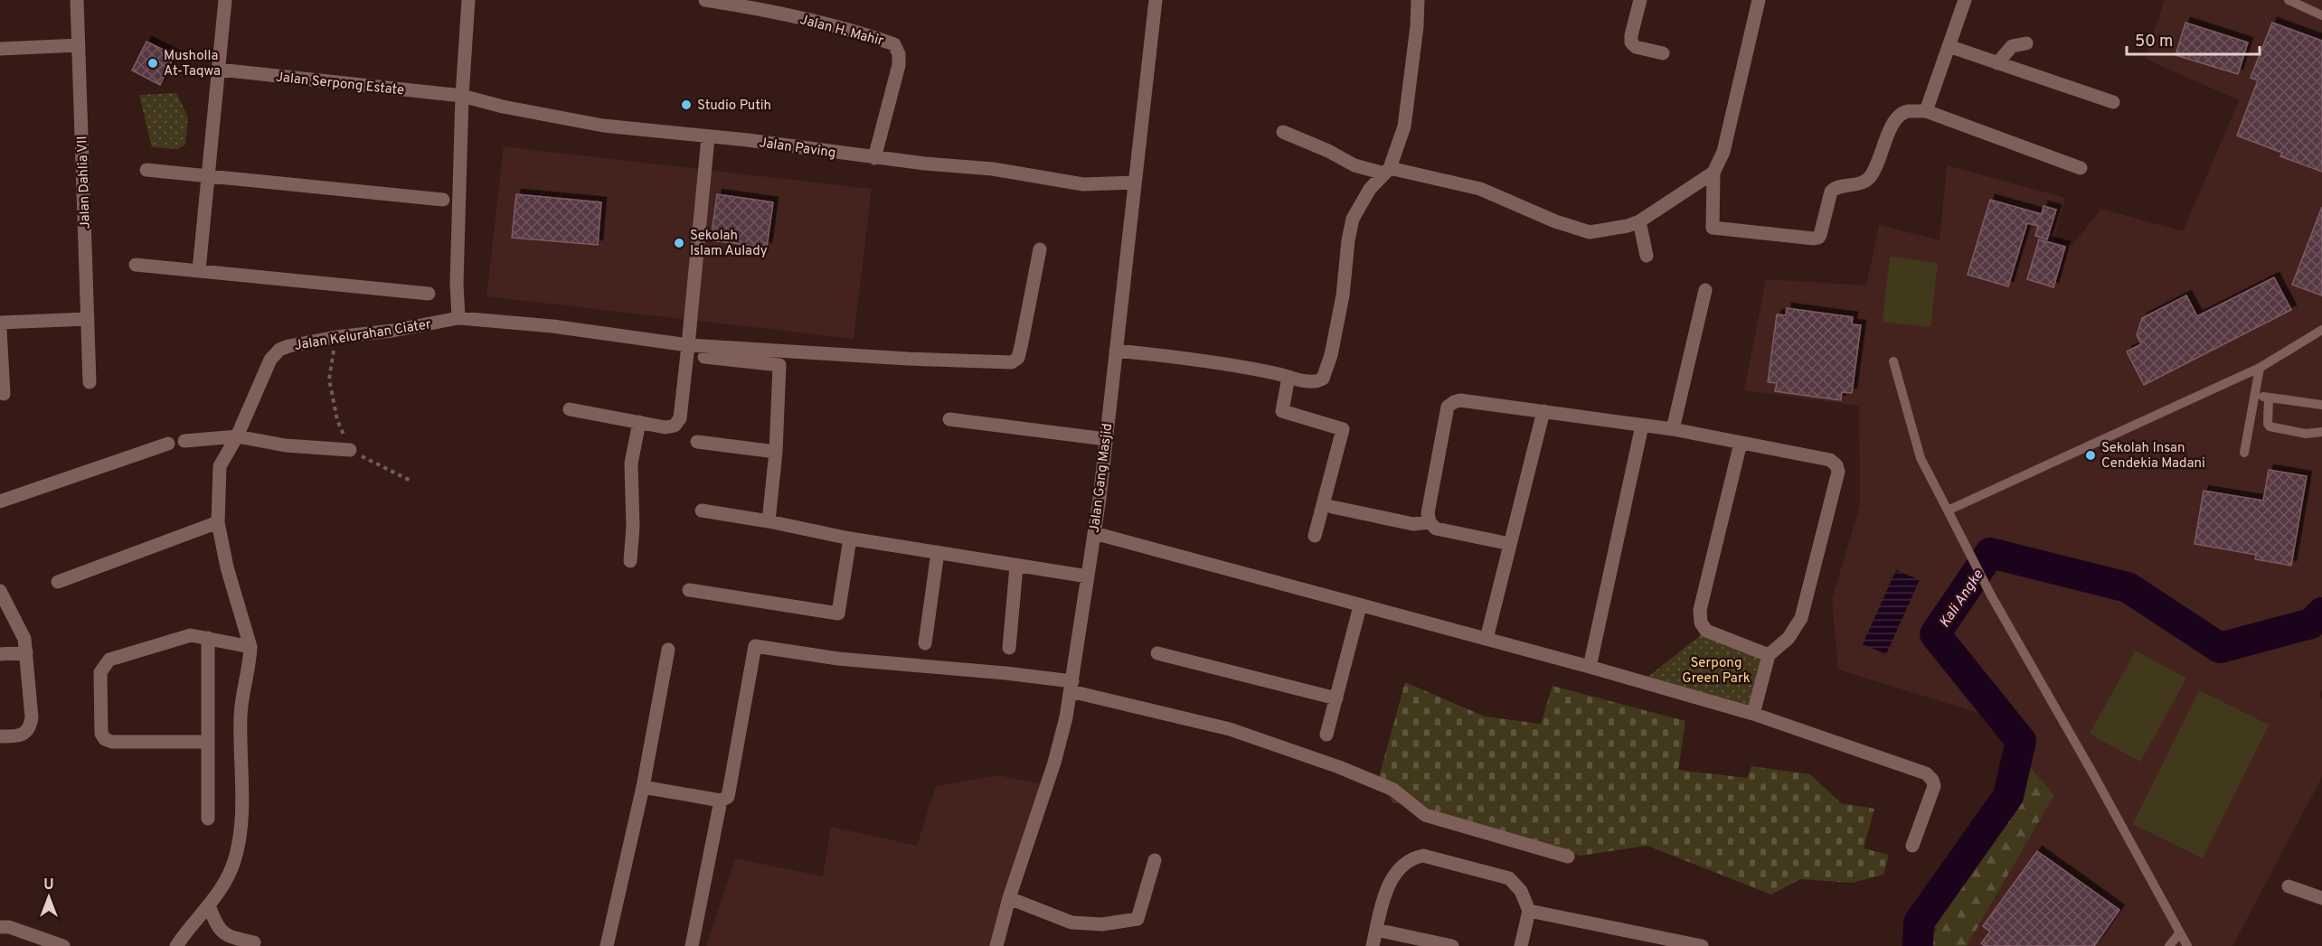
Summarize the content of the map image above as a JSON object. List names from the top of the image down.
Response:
{
  "streets": {
    "street": [
      "Jalan H. Mahir",
      "Jalan Serpong Estate",
      "Jalan Paving",
      "Jalan Dahlia VII",
      "Jalan Kelurahan Ciater",
      "Jalan Gang Masjid"
    ]
  },
  "crossings": [
    ["Jalan H. Mahir", "Jalan Paving"],
    ["Jalan Serpong Estate", "Jalan Paving"],
    ["Jalan Paving", "Jalan Gang Masjid"]
  ],
  "water": ["Kali Angke"],
  "parks": ["Serpong Green Park"],
  "places": [
    "Musholla At-Taqwa",
    "Studio Putih",
    "Sekolah Islam Aulady",
    "Sekolah Insan Cendekia Madani"
  ],
  "scale_bar": "50 m",
  "north": "top"
}
